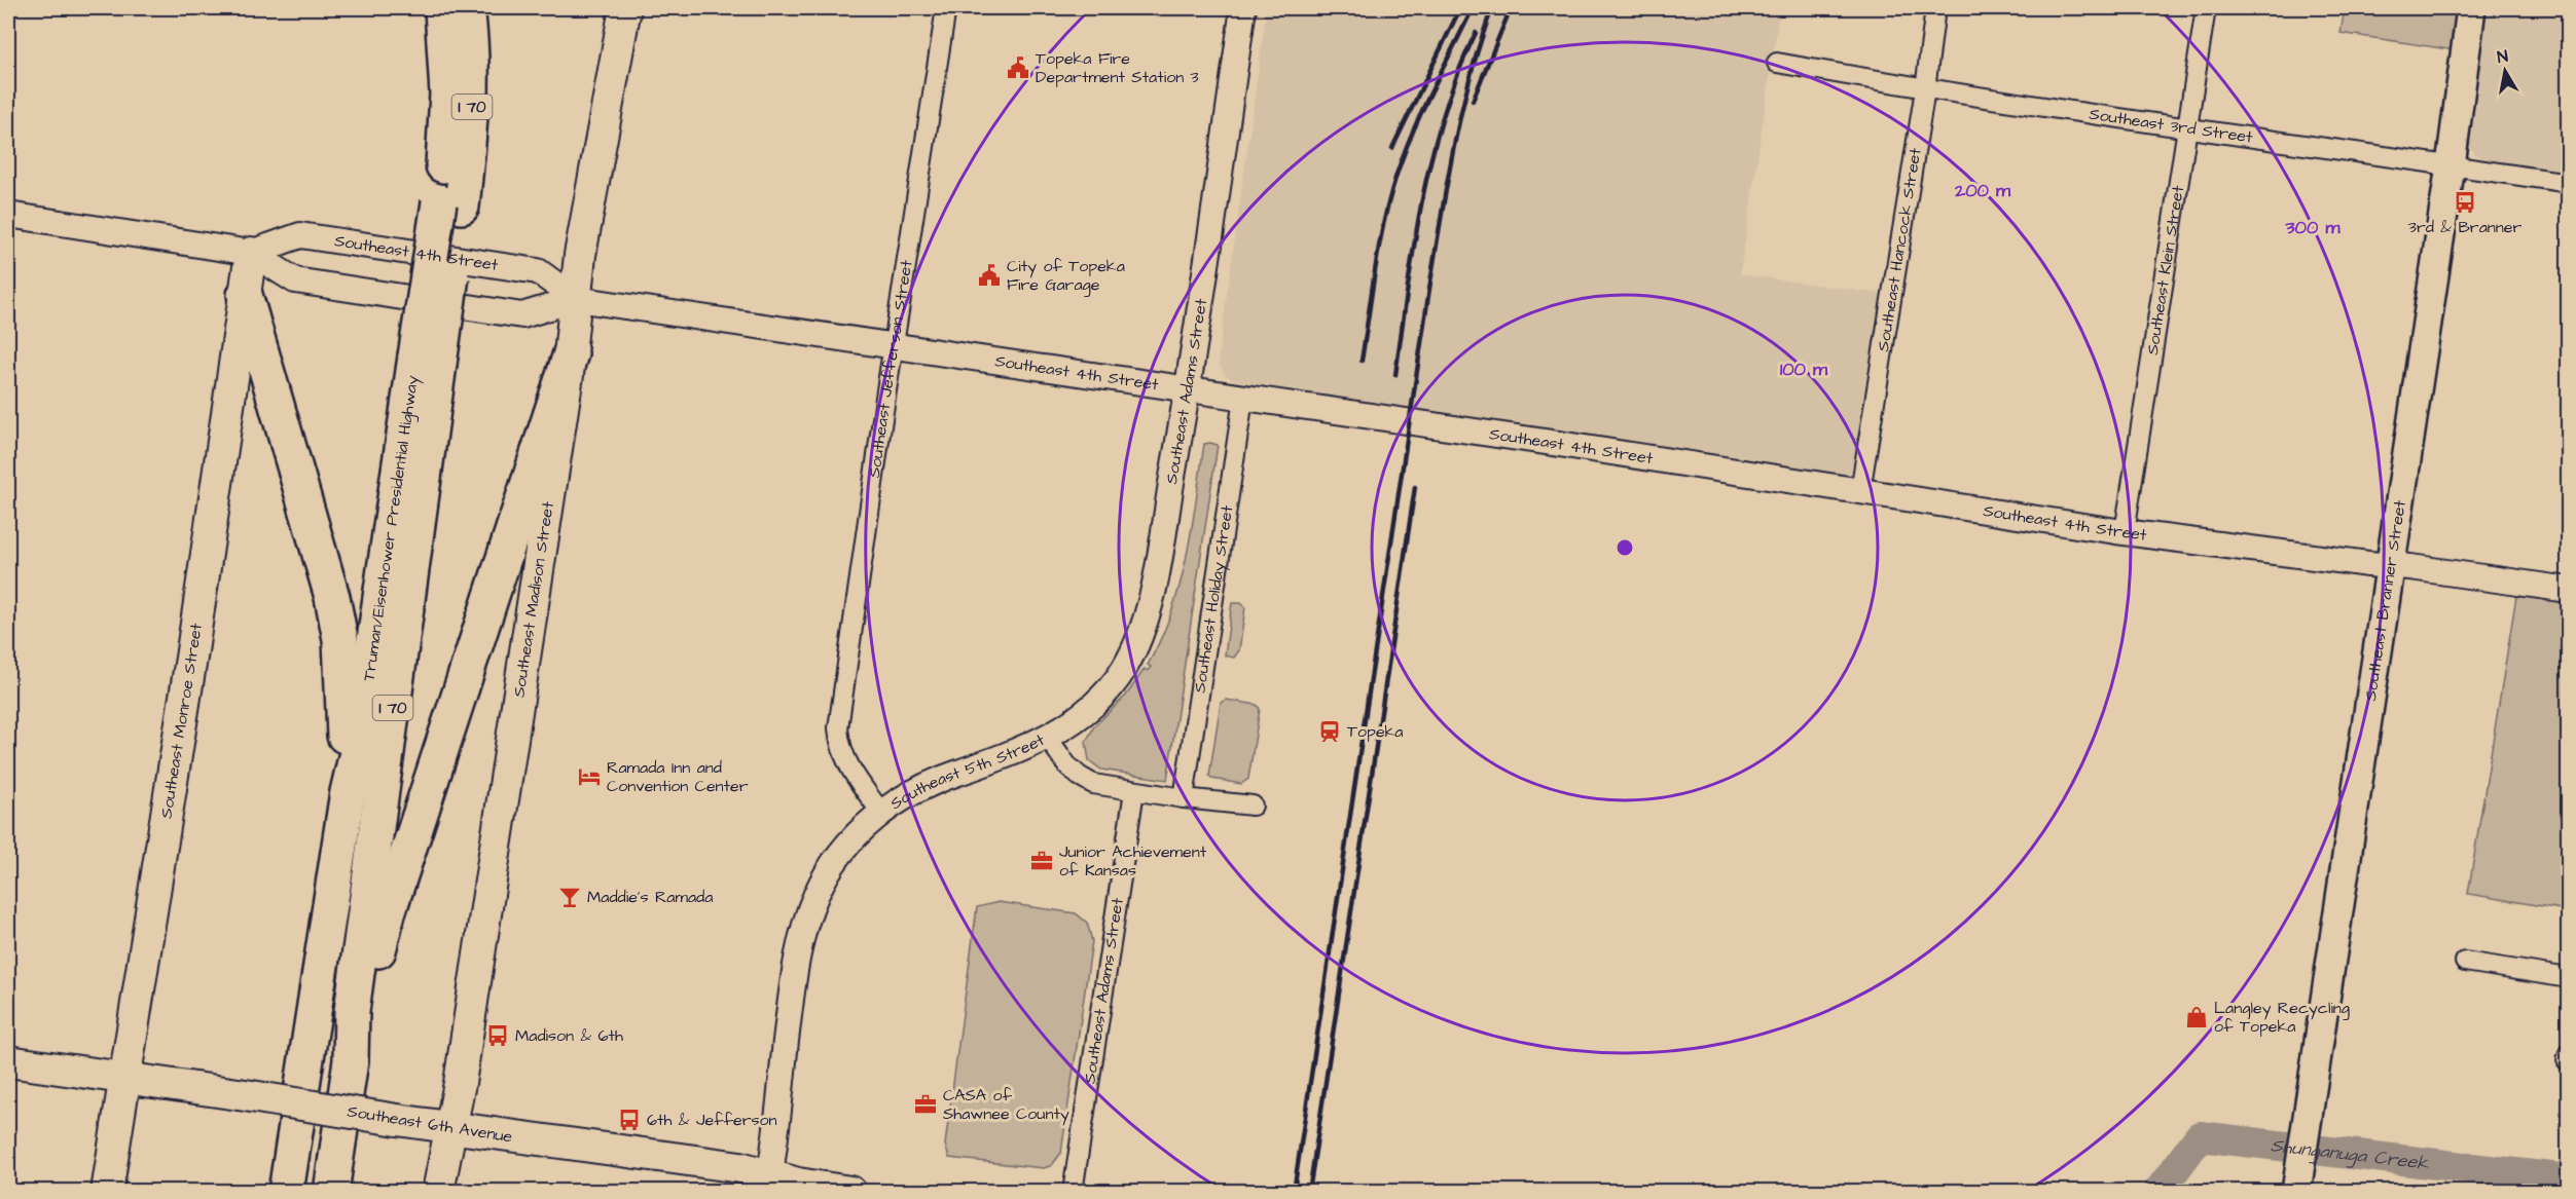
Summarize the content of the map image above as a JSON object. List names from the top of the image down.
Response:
{
  "streets": {
    "highway": ["I 70", "Truman/Eisenhower Presidential Highway"],
    "main road": [
      "Southeast Madison Street",
      "Southeast Branner Street",
      "Southeast Monroe Street",
      "Southeast 6th Avenue"
    ],
    "street": [
      "Southeast 3rd Street",
      "Southeast Hancock Street",
      "Southeast 4th Street",
      "Southeast Klein Street",
      "Southeast Jefferson Street",
      "Southeast Adams Street",
      "Southeast Holiday Street",
      "Southeast 5th Street"
    ]
  },
  "crossings": [
    ["Southeast 3rd Street", "Southeast Hancock Street"],
    ["Southeast 3rd Street", "Southeast Klein Street"],
    ["Southeast 3rd Street", "Southeast Branner Street"],
    ["Southeast Hancock Street", "Southeast 4th Street"],
    ["Southeast 4th Street", "Southeast Klein Street"],
    ["Southeast 4th Street", "Southeast Jefferson Street"],
    ["Southeast 4th Street", "Southeast Adams Street"],
    ["Southeast 4th Street", "Southeast Holiday Street"],
    ["Southeast 4th Street", "Southeast Madison Street"],
    ["Southeast 4th Street", "Southeast Branner Street"],
    ["Southeast 4th Street", "Southeast Monroe Street"],
    ["Southeast Jefferson Street", "Southeast 5th Street"],
    ["Southeast Adams Street", "Southeast 5th Street"],
    ["Southeast Holiday Street", "Southeast 5th Street"],
    ["Southeast Madison Street", "Southeast 6th Avenue"],
    ["Southeast Monroe Street", "Southeast 6th Avenue"],
    ["Southeast 5th Street", "Southeast 6th Avenue"]
  ],
  "water": ["Shunganuga Creek"],
  "places": {
    "public building": ["Topeka Fire Department Station 3", "City of Topeka Fire Garage"],
    "bus stop": ["3rd & Branner", "Madison & 6th", "6th & Jefferson"],
    "station": ["Topeka"],
    "hotel": ["Ramada Inn and Convention Center"],
    "office": ["Junior Achievement of Kansas", "CASA of Shawnee County"],
    "bar": ["Maddie's Ramada"],
    "shop": ["Langley Recycling of Topeka"]
  },
  "north": "top",
  "rings": ["200 m", "300 m", "100 m"]
}
